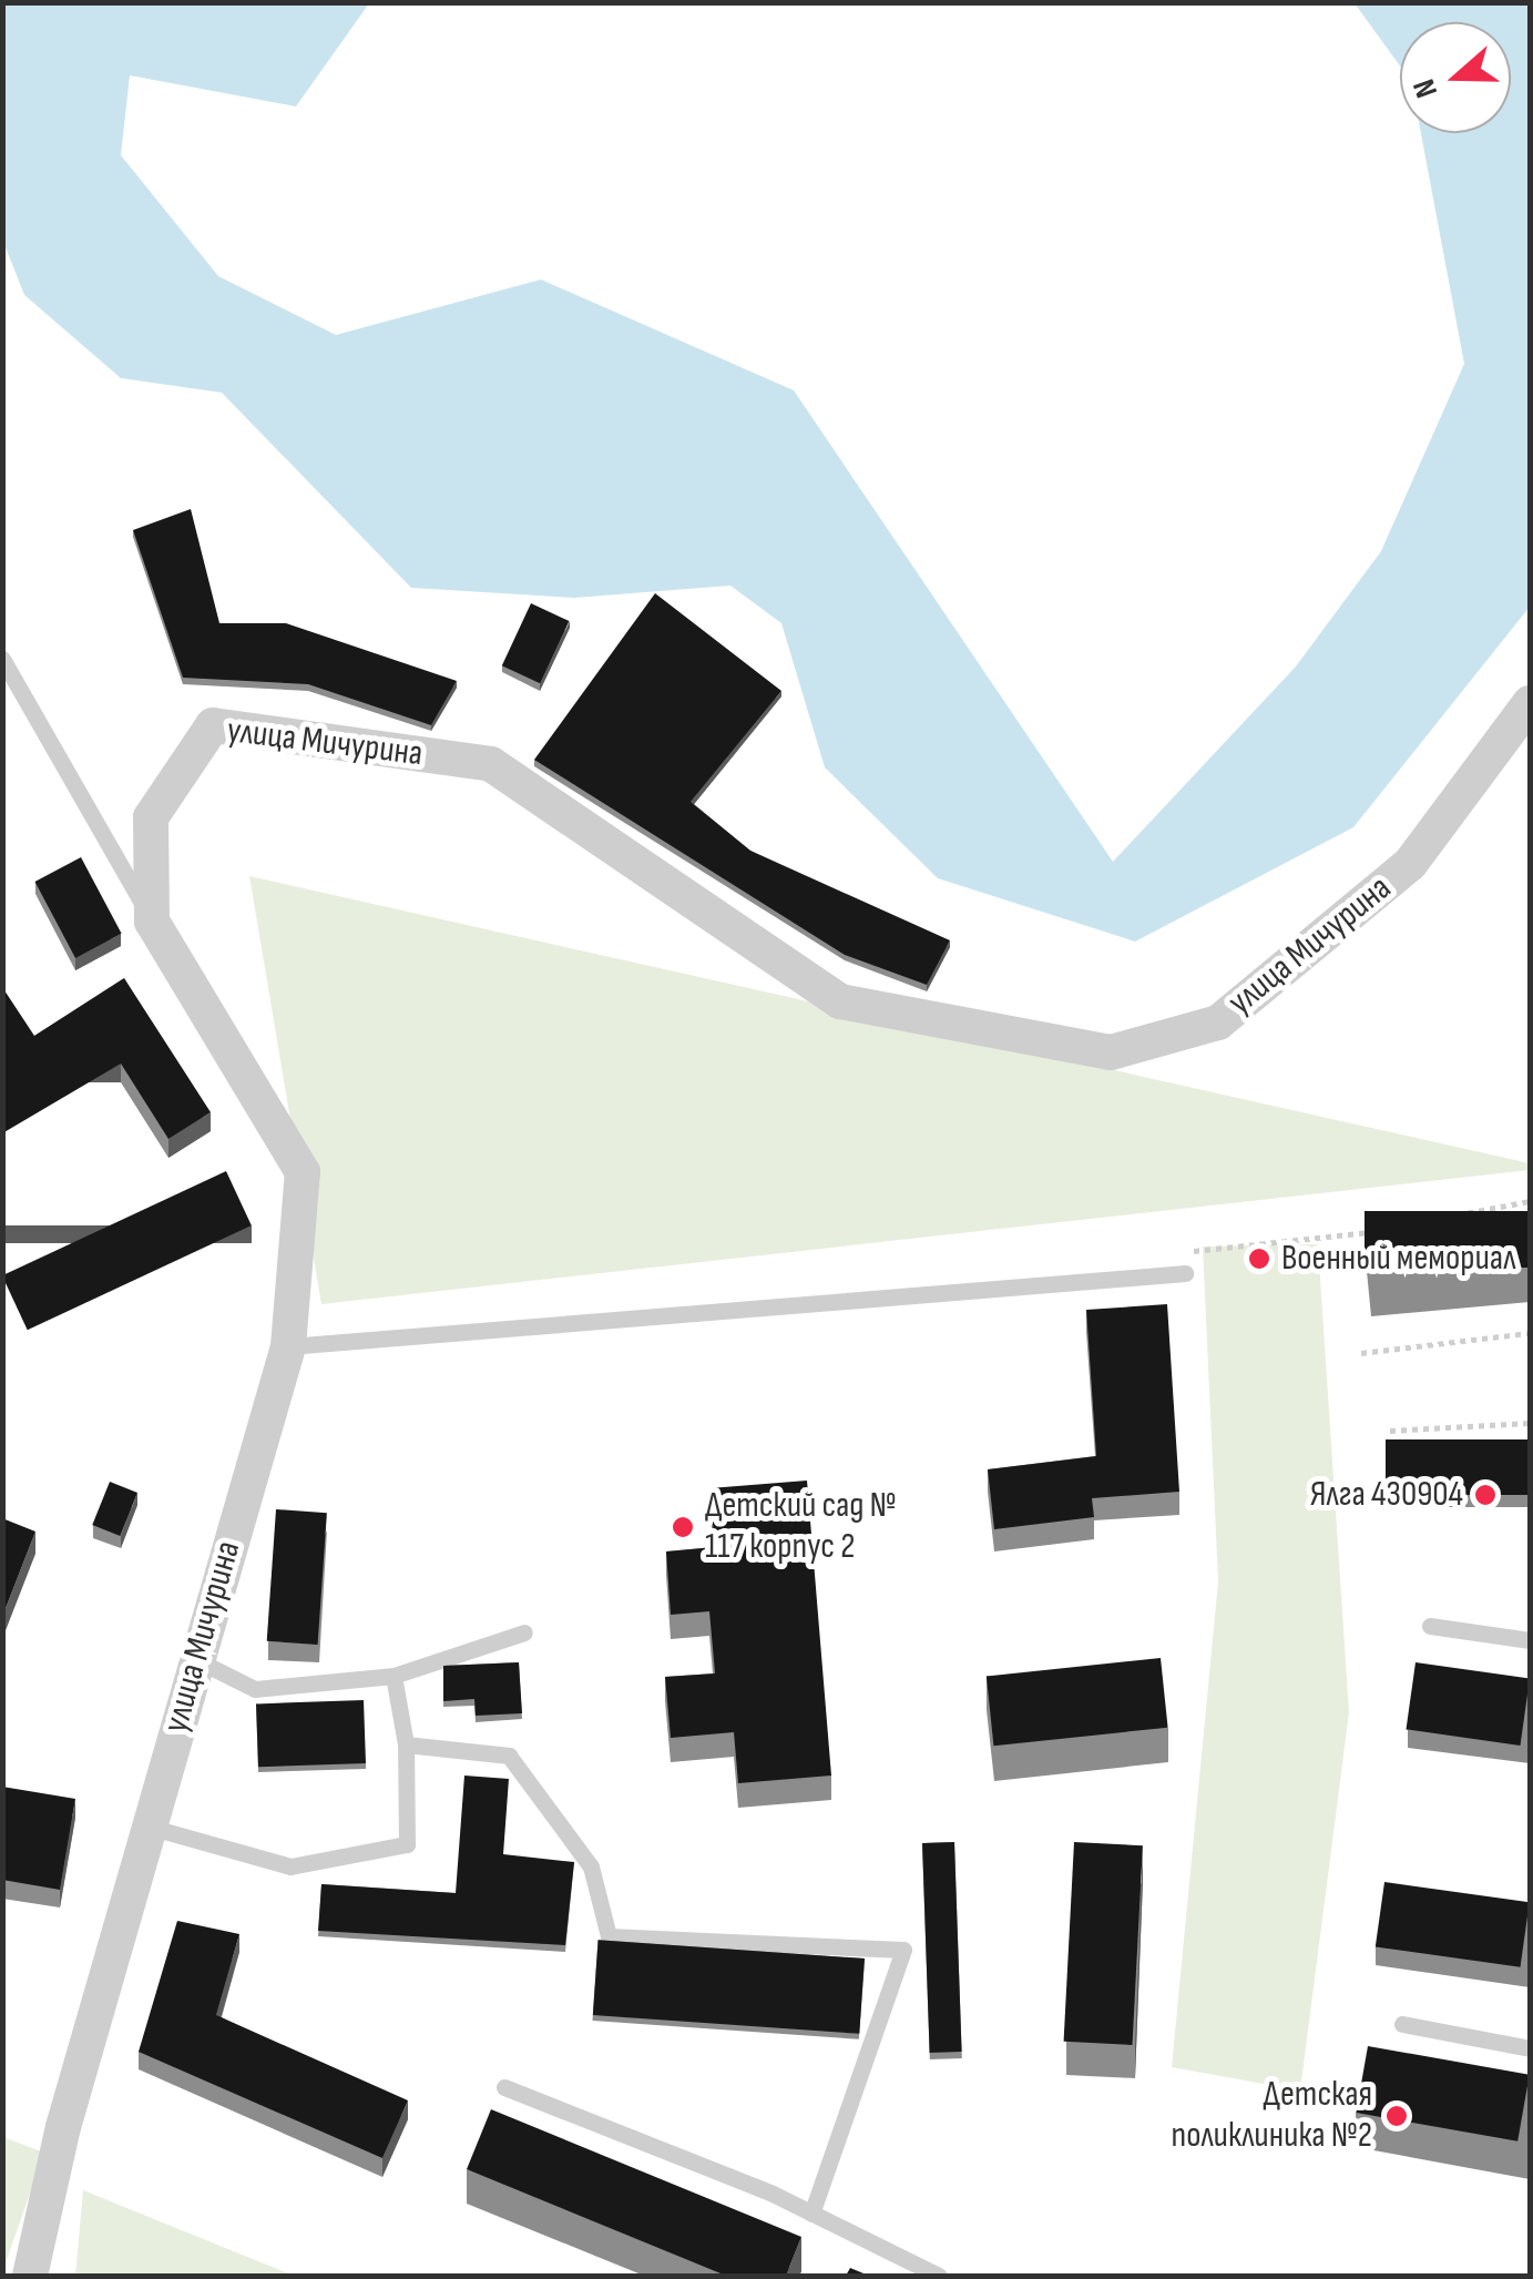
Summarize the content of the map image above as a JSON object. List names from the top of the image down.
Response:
{
  "streets": {
    "street": ["улица Мичурина"]
  },
  "places": [
    "Военный мемориал",
    "Ялга 430904",
    "Детский сад № 117 корпус 2",
    "Детская поликлиника №2"
  ],
  "north": "left"
}
